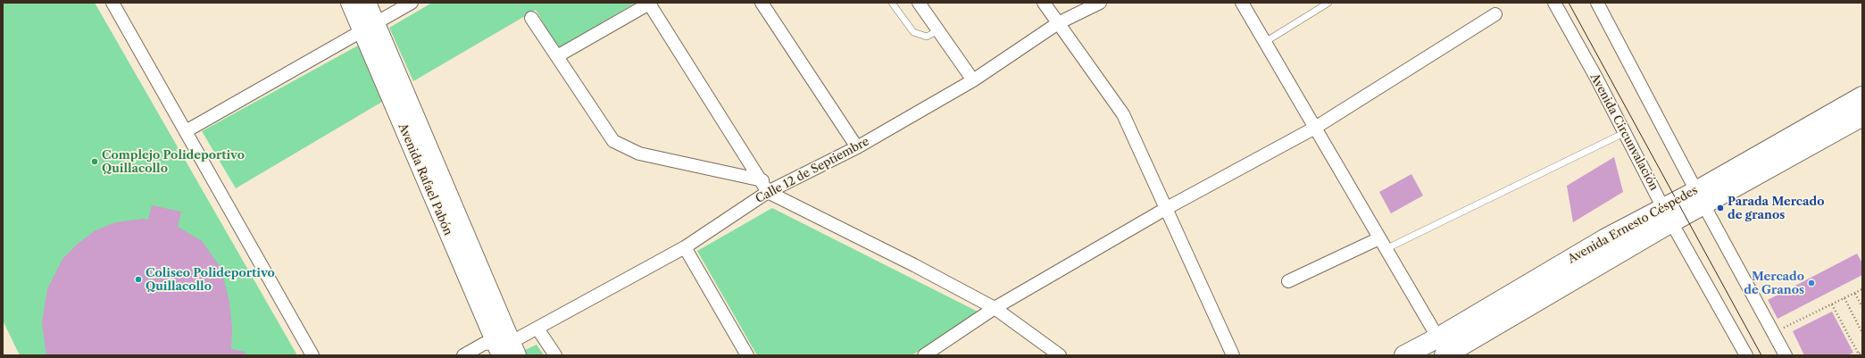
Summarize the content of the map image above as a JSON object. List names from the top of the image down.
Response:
{
  "streets": {
    "highway": ["Avenida Ernesto Céspedes"],
    "main road": ["Avenida Rafael Pabón"],
    "street": ["Avenida Circunvalación", "Calle 12 de Septiembre"]
  },
  "crossings": [
    ["Avenida Circunvalación", "Avenida Ernesto Céspedes"],
    ["Calle 12 de Septiembre", "Avenida Rafael Pabón"]
  ],
  "places": [
    "Complejo Polideportivo Quillacollo",
    "Parada Mercado de granos",
    "Coliseo Polideportivo Quillacollo",
    "Mercado de Granos"
  ]
}
